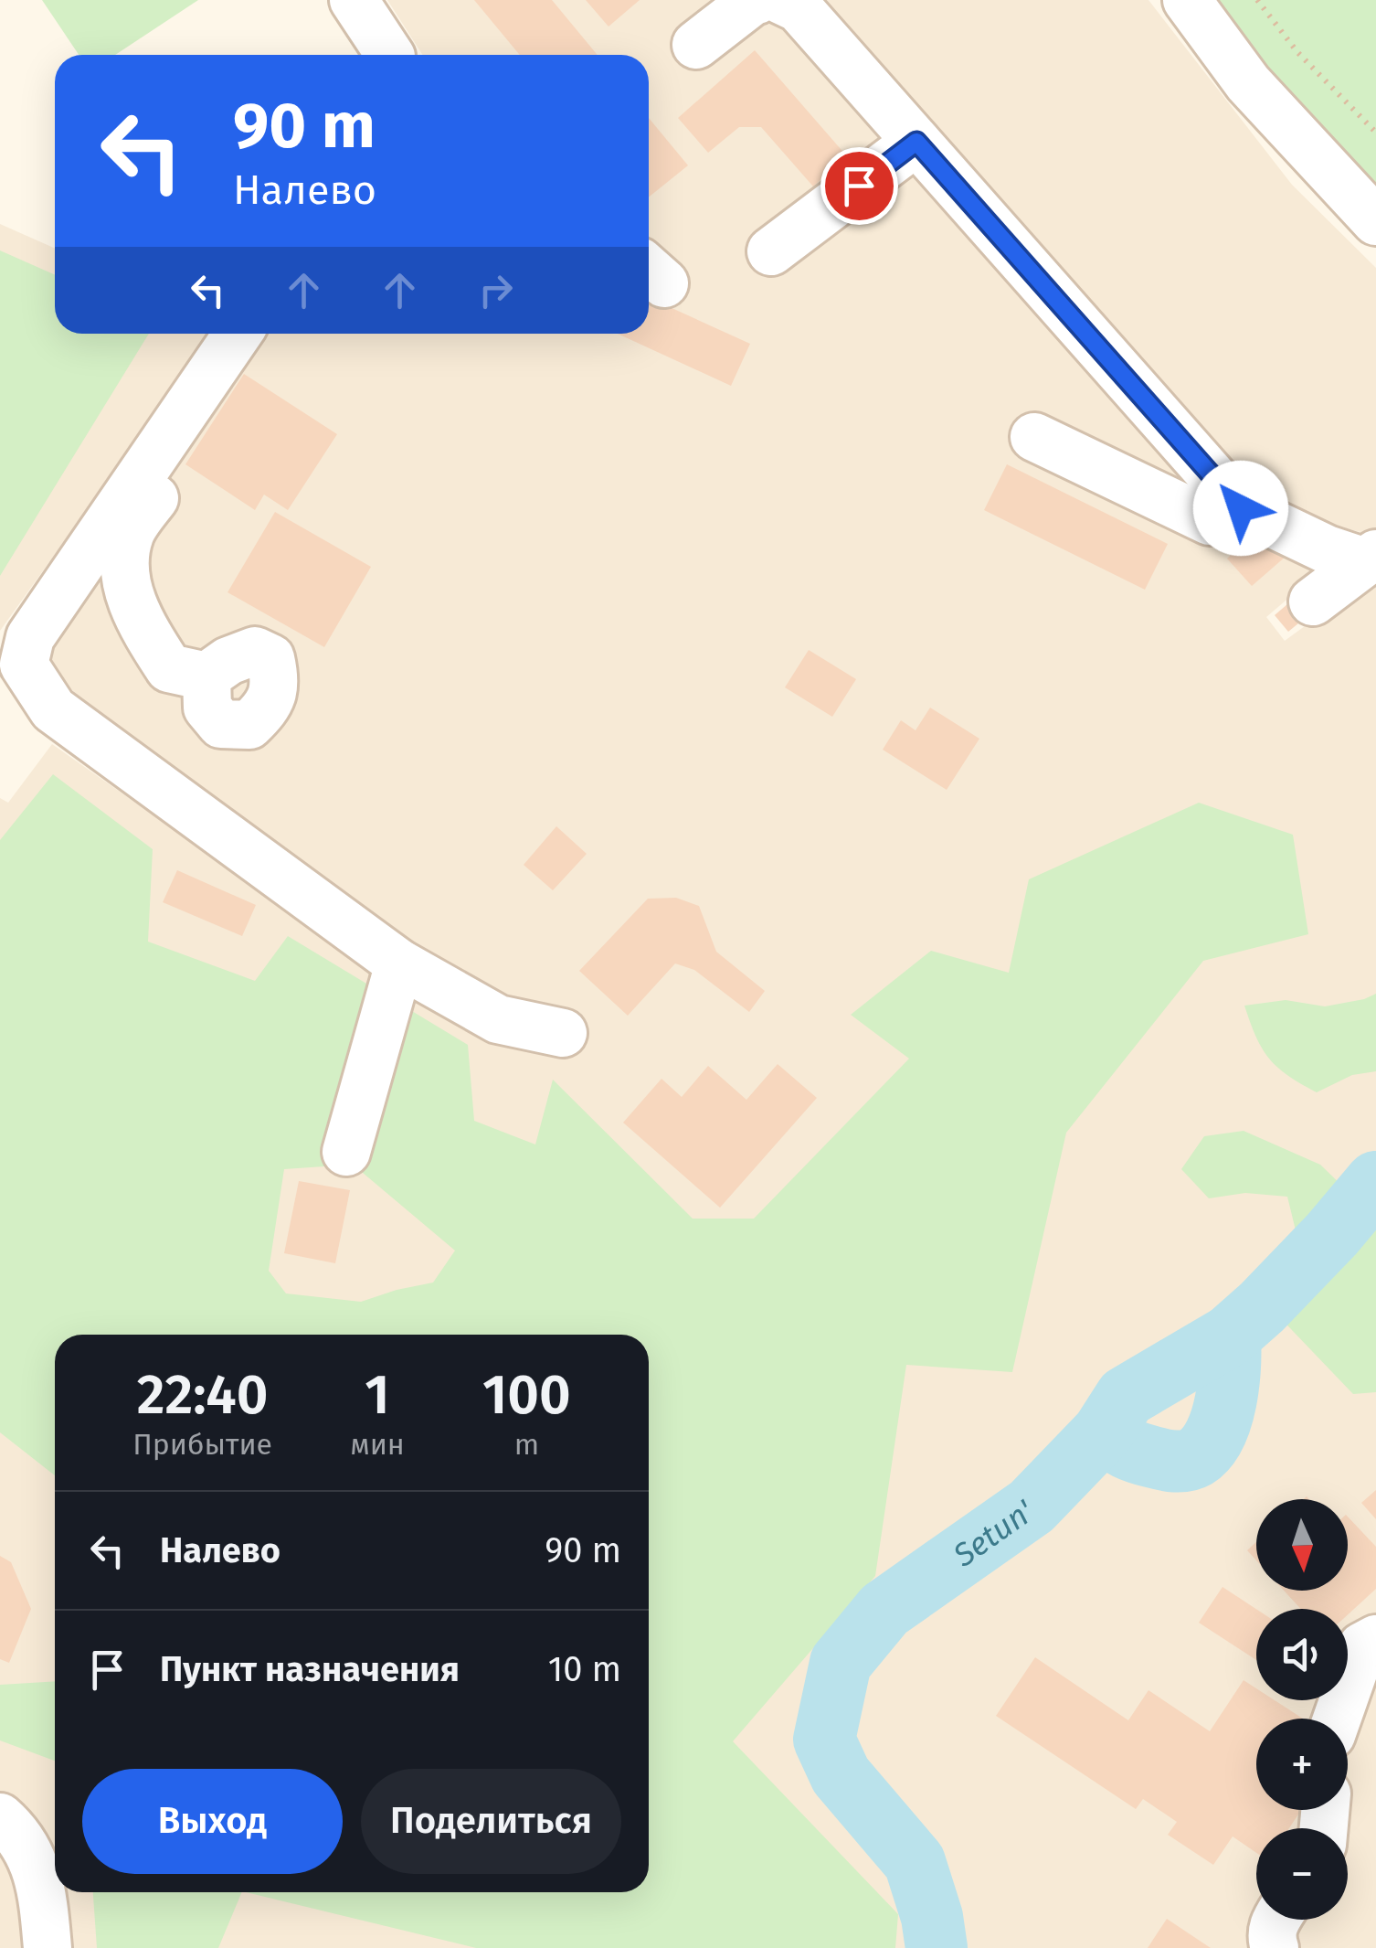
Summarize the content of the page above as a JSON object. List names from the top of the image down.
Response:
{
  "water": ["Setun'"],
  "north": "bottom",
  "page": {
    "turn": ["90 m", "Налево"],
    "eta": [
      "22:40",
      "Прибытие",
      "1",
      "мин",
      "100",
      "m"
    ],
    "list": [
      {
        "name": "Налево",
        "value": "90 m"
      },
      {
        "name": "Пункт назначения",
        "value": "10 m"
      }
    ],
    "map_buttons": ["+", "−"],
    "buttons": ["Выход", "Поделиться"]
  }
}
